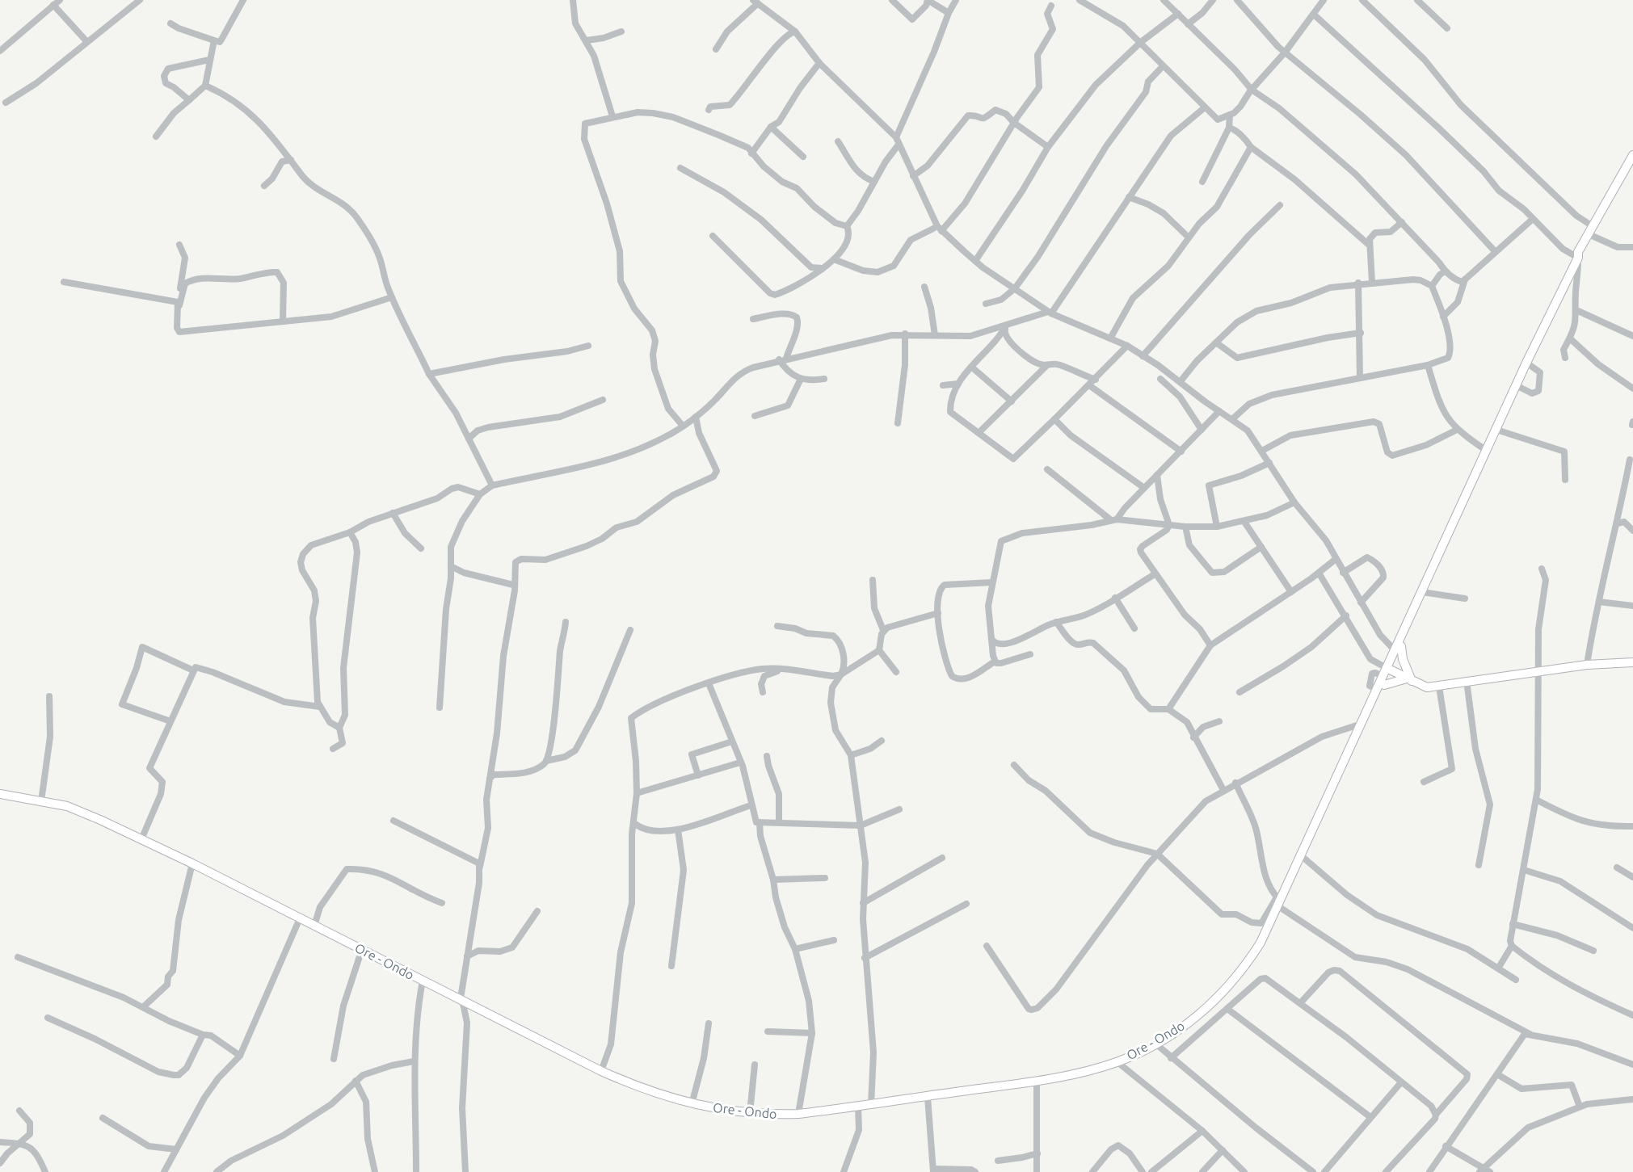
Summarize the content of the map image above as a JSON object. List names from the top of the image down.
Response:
{
  "streets": {
    "main road": ["Ore - Ondo"]
  }
}
